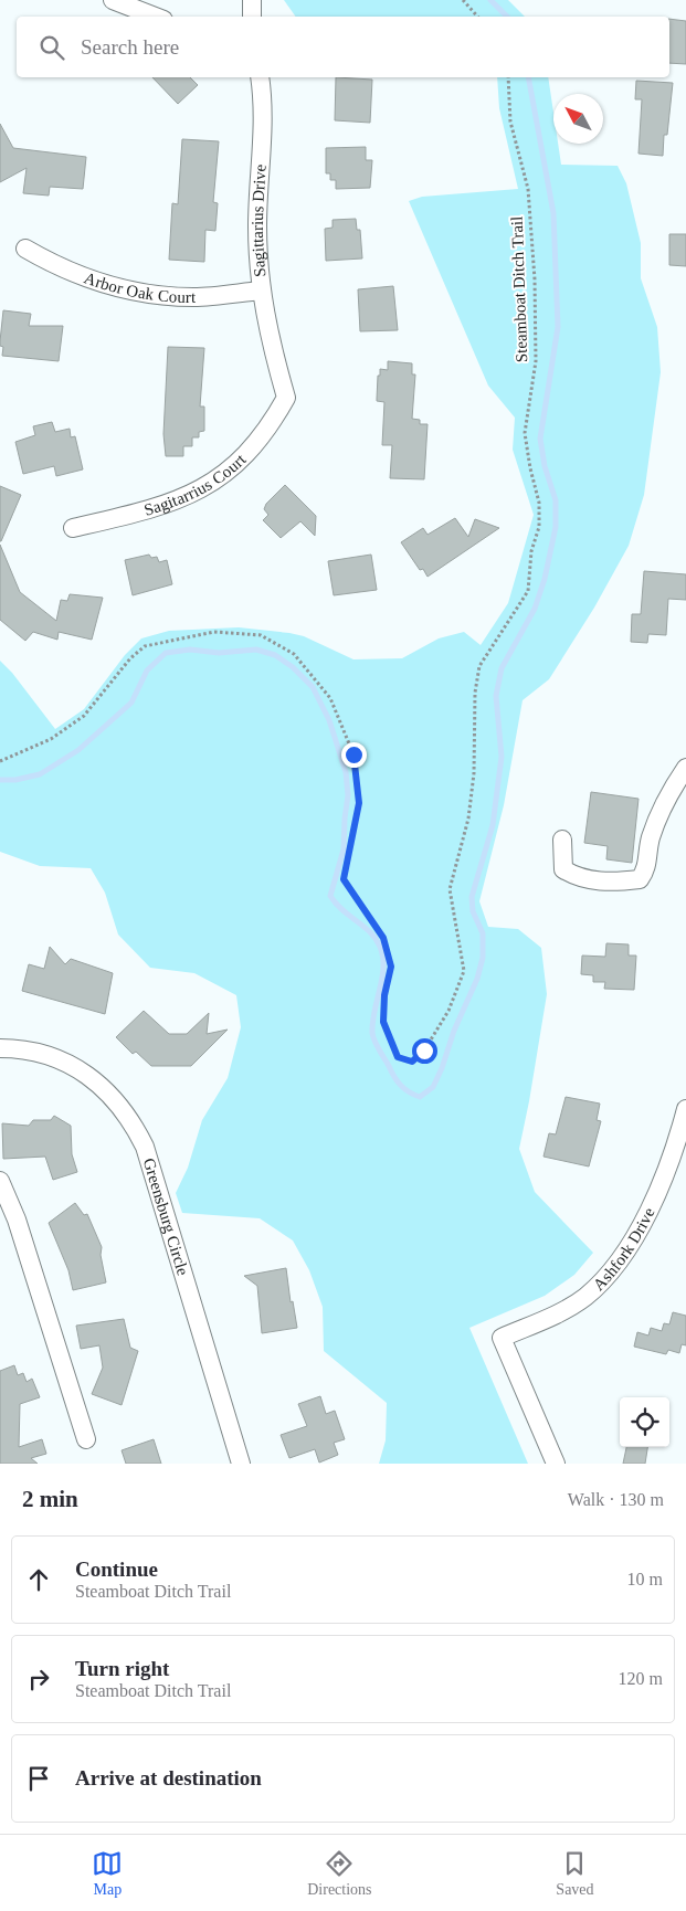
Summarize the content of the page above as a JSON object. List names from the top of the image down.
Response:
{
  "streets": {
    "street": [
      "Sagittarius Drive",
      "Arbor Oak Court",
      "Sagitarrius Court",
      "Greensburg Circle",
      "Ashfork Drive"
    ],
    "path": ["Steamboat Ditch Trail"]
  },
  "crossings": [
    ["Sagittarius Drive", "Arbor Oak Court"],
    ["Sagittarius Drive", "Sagitarrius Court"]
  ],
  "north": "top left",
  "page": {
    "search": "Search here",
    "heading": ["2 min", "Walk · 130 m"],
    "list": [
      ["Continue", "Steamboat Ditch Trail", "10 m"],
      ["Turn right", "Steamboat Ditch Trail", "120 m"],
      "Arrive at destination"
    ],
    "nav": ["Map", "Directions", "Saved"]
  }
}
